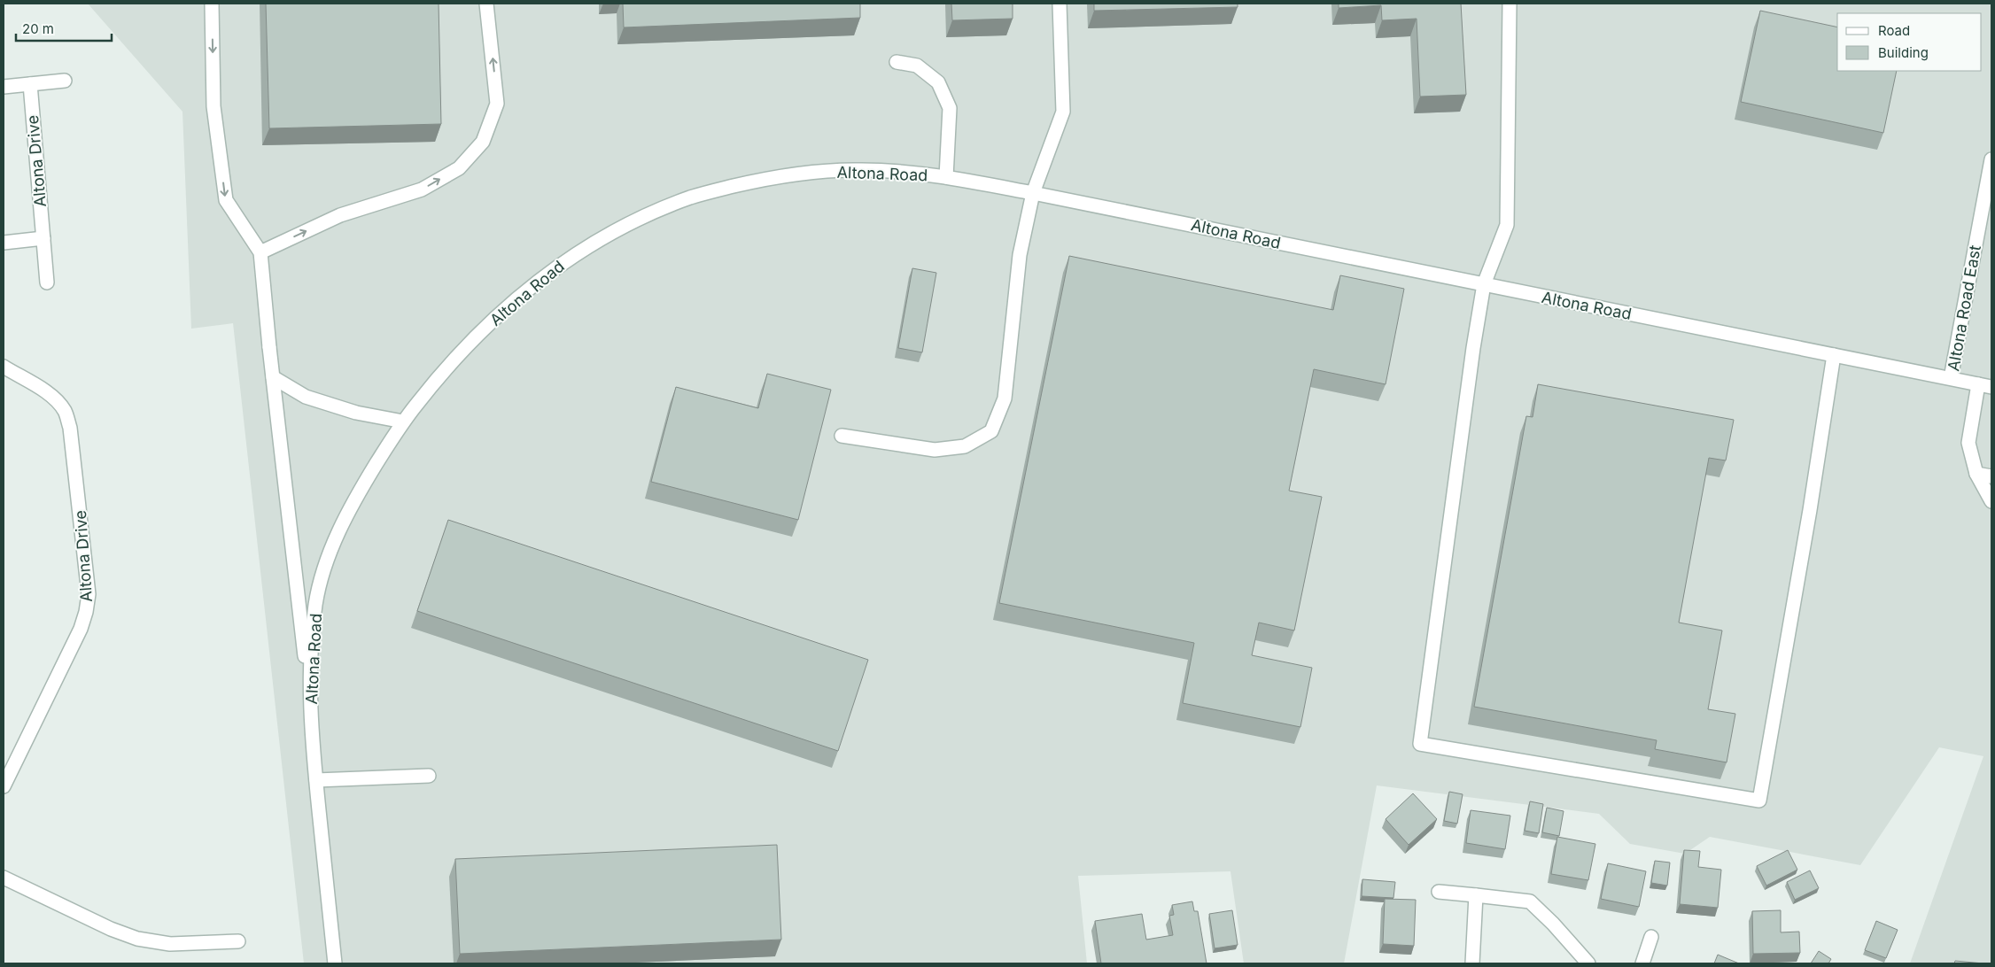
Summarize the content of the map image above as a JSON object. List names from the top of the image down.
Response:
{
  "streets": {
    "street": ["Altona Drive", "Altona Road", "Altona Road East"]
  },
  "crossings": [
    ["Altona Road", "Altona Road East"]
  ],
  "legend": ["Road", "Building"],
  "scale_bar": "20 m"
}
